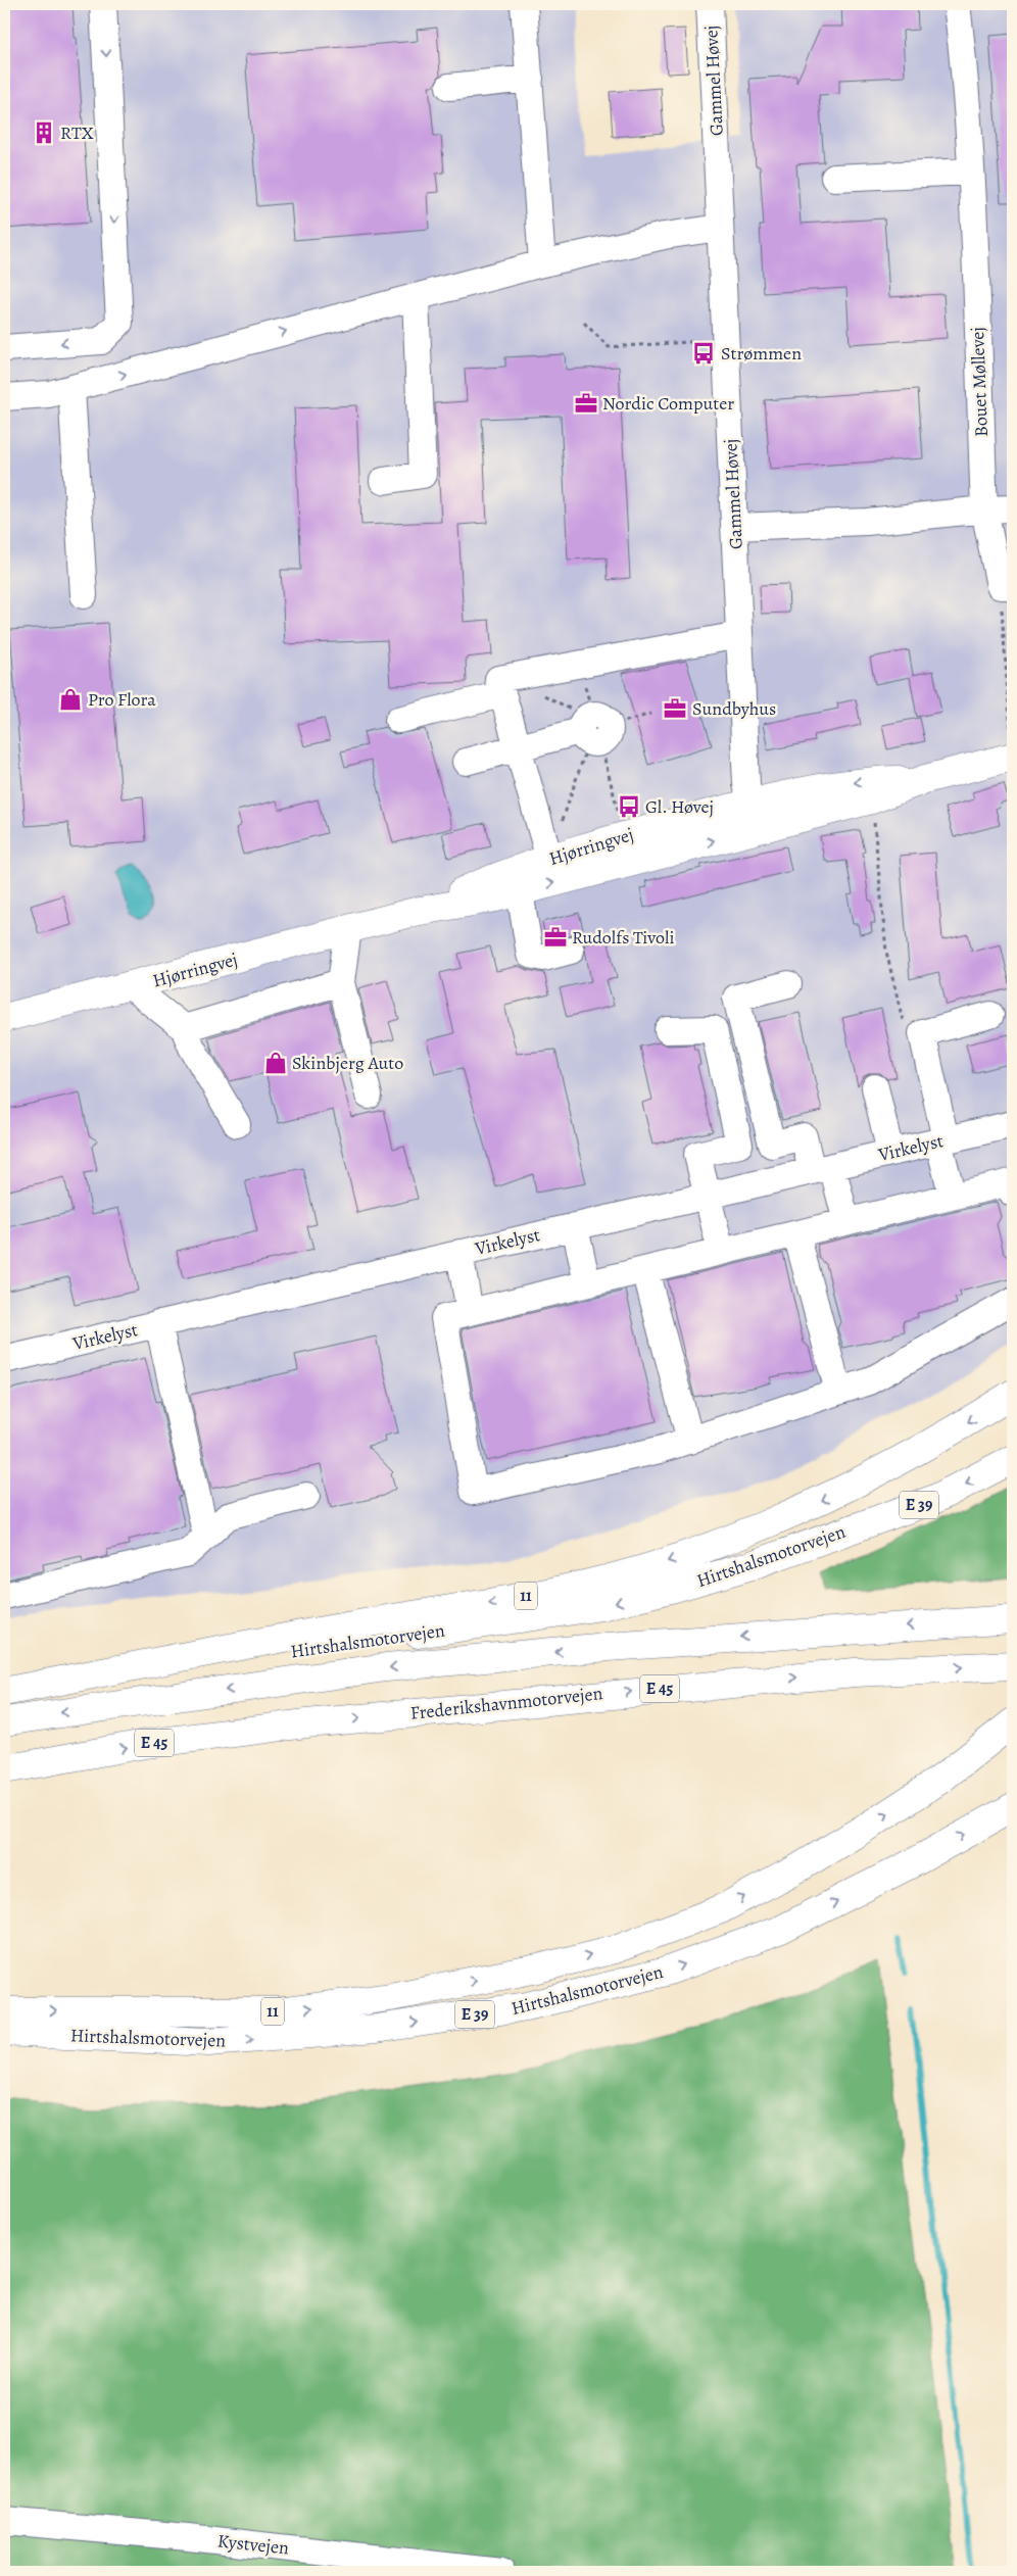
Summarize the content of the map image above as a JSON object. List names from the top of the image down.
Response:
{
  "streets": {
    "main road": [
      "Hjørringvej",
      "E 39",
      "Hirtshalsmotorvejen",
      "11",
      "E 45",
      "Frederikshavnmotorvejen"
    ],
    "street": [
      "Gammel Høvej",
      "Bouet Møllevej",
      "Virkelyst",
      "Kystvejen"
    ]
  },
  "crossings": [
    ["Gammel Høvej", "Hjørringvej"]
  ],
  "places": {
    "building": ["RTX"],
    "bus stop": ["Strømmen", "Gl. Høvej"],
    "office": ["Nordic Computer", "Sundbyhus", "Rudolfs Tivoli"],
    "shop": ["Pro Flora", "Skinbjerg Auto"]
  }
}
